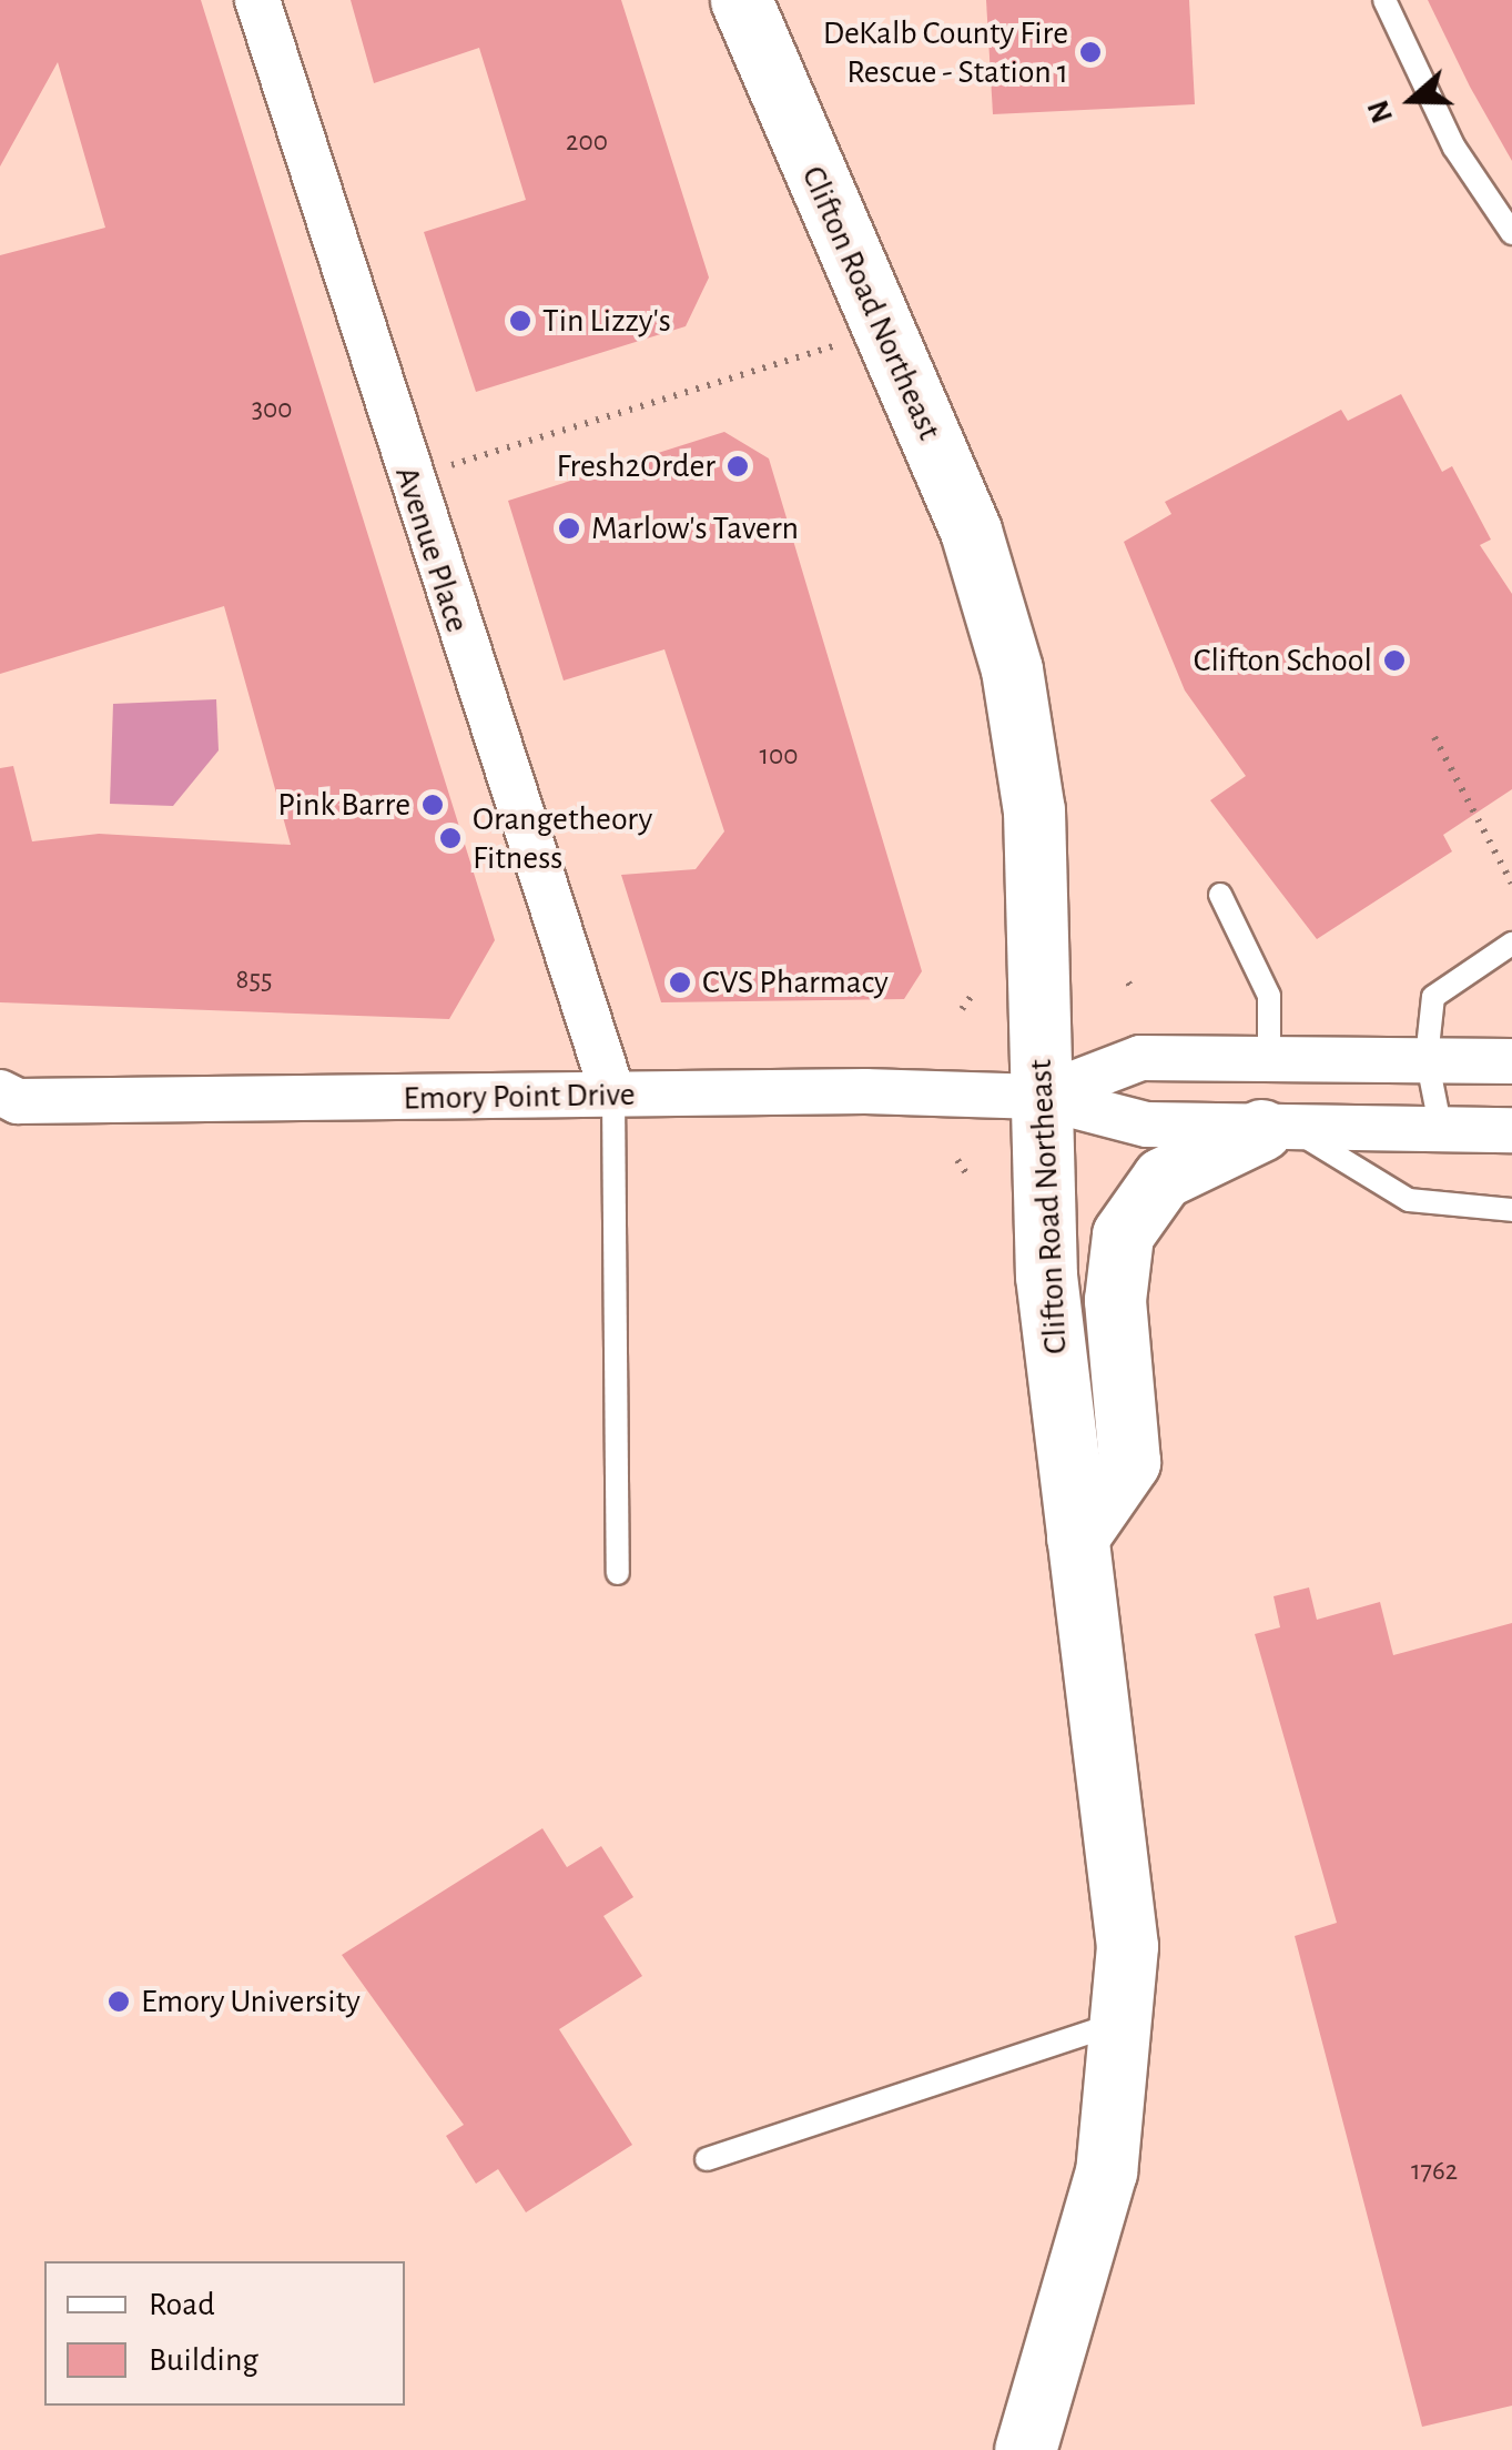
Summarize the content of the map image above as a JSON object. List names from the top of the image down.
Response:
{
  "streets": {
    "main road": ["Clifton Road Northeast"],
    "street": ["Avenue Place", "Emory Point Drive"]
  },
  "crossings": [
    ["Clifton Road Northeast", "Emory Point Drive"],
    ["Avenue Place", "Emory Point Drive"]
  ],
  "places": [
    "DeKalb County Fire Rescue - Station 1",
    "Tin Lizzy's",
    "Fresh2Order",
    "Marlow's Tavern",
    "Clifton School",
    "Pink Barre",
    "Orangetheory Fitness",
    "CVS Pharmacy",
    "Emory University"
  ],
  "house_numbers": [
    "200",
    "300",
    "100",
    "855",
    "1762"
  ],
  "legend": ["Road", "Building"],
  "north": "left"
}
